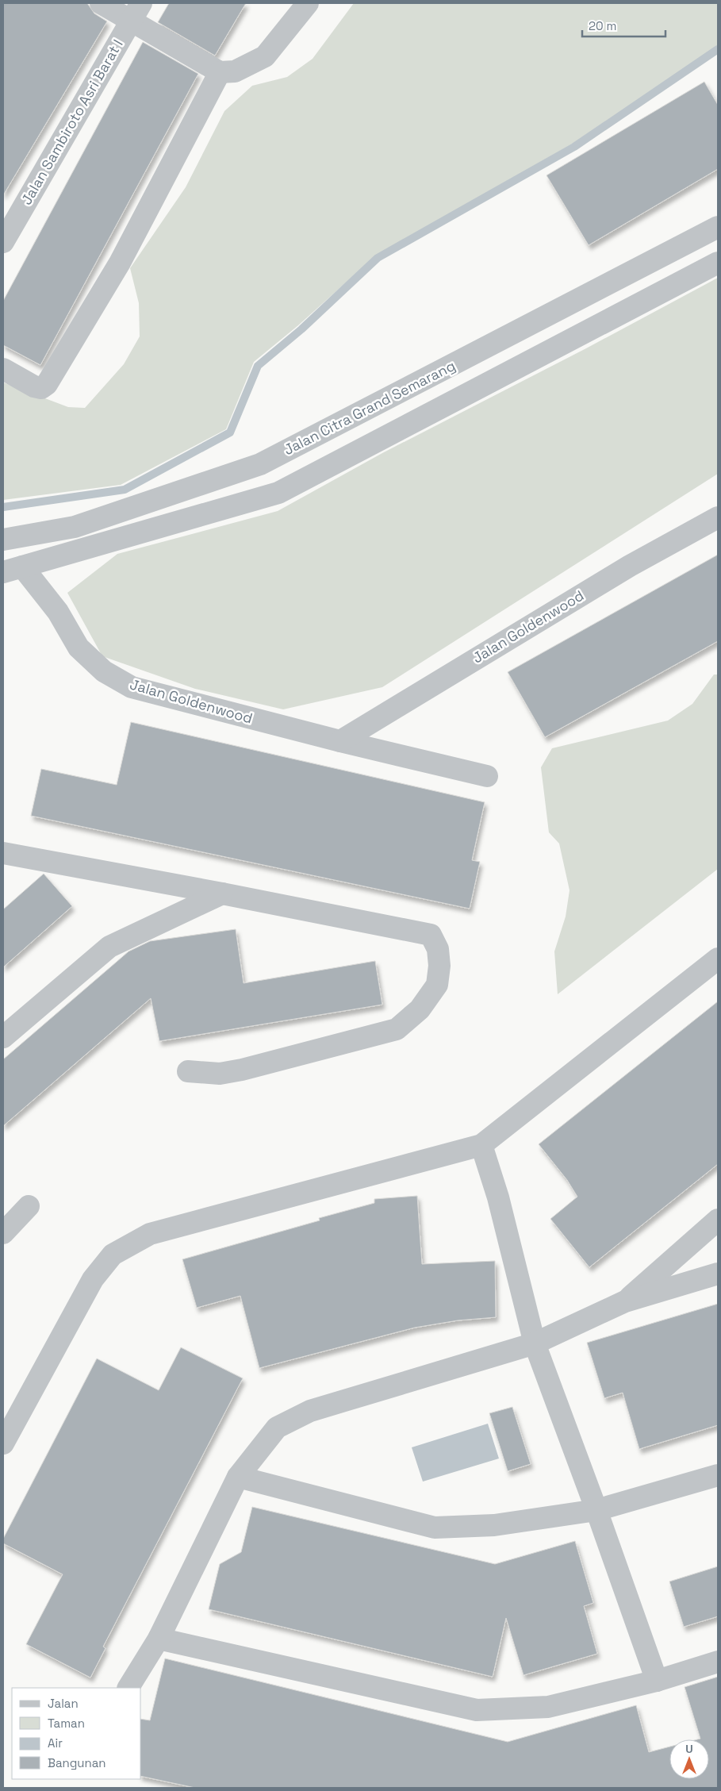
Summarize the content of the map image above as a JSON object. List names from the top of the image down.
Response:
{
  "streets": {
    "street": ["Jalan Sambiroto Asri Barat I", "Jalan Citra Grand Semarang", "Jalan Goldenwood"]
  },
  "legend": [
    "Jalan",
    "Taman",
    "Air",
    "Bangunan"
  ],
  "scale_bar": "20 m",
  "north": "top"
}
